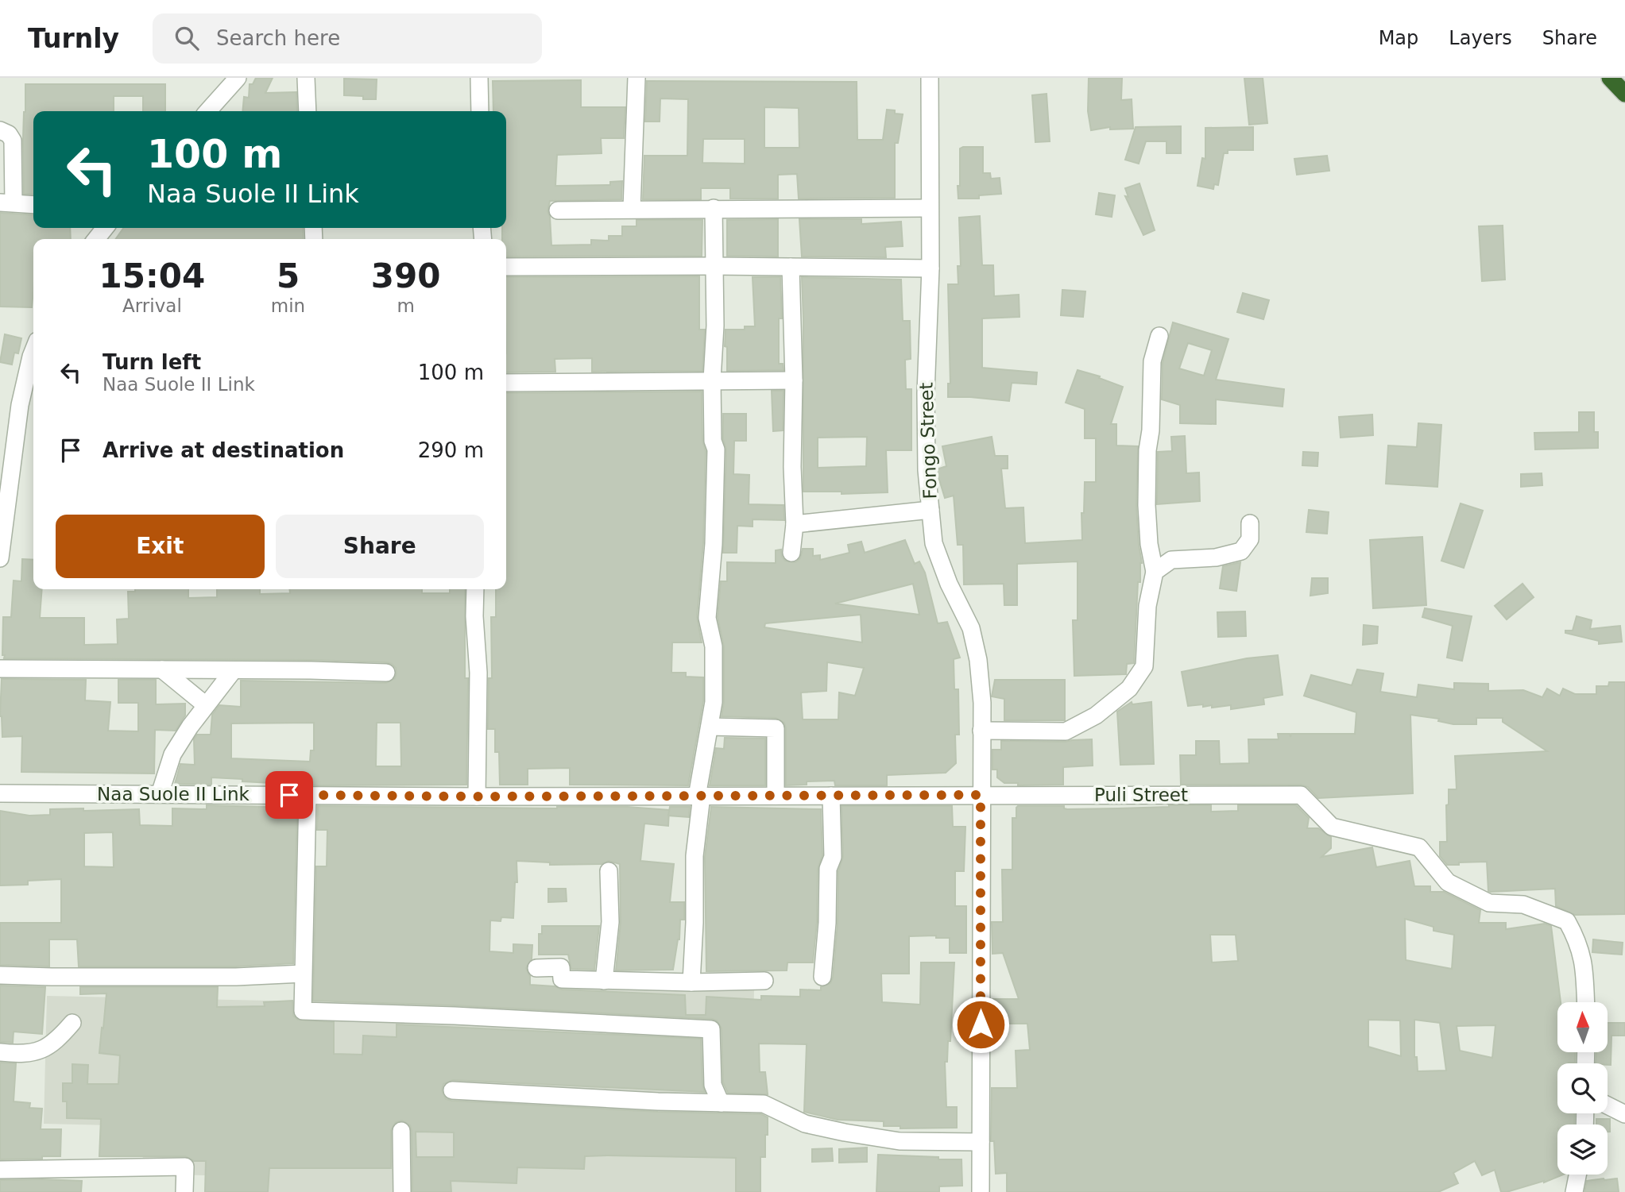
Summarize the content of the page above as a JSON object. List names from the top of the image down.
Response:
{
  "streets": {
    "street": ["Fongo Street", "Naa Suole II Link", "Puli Street"]
  },
  "crossings": [
    ["Fongo Street", "Naa Suole II Link"],
    ["Fongo Street", "Puli Street"],
    ["Naa Suole II Link", "Puli Street"]
  ],
  "north": "top",
  "page": {
    "header": "Turnly",
    "search": "Search here",
    "nav": ["Map", "Layers", "Share"],
    "turn": ["100 m", "Naa Suole II Link"],
    "eta": [
      "15:04",
      "Arrival",
      "5",
      "min",
      "390",
      "m"
    ],
    "list": [
      {
        "name": "Turn left",
        "note": "Naa Suole II Link",
        "value": "100 m"
      },
      {
        "name": "Arrive at destination",
        "value": "290 m"
      }
    ],
    "buttons": ["Exit", "Share"]
  }
}
